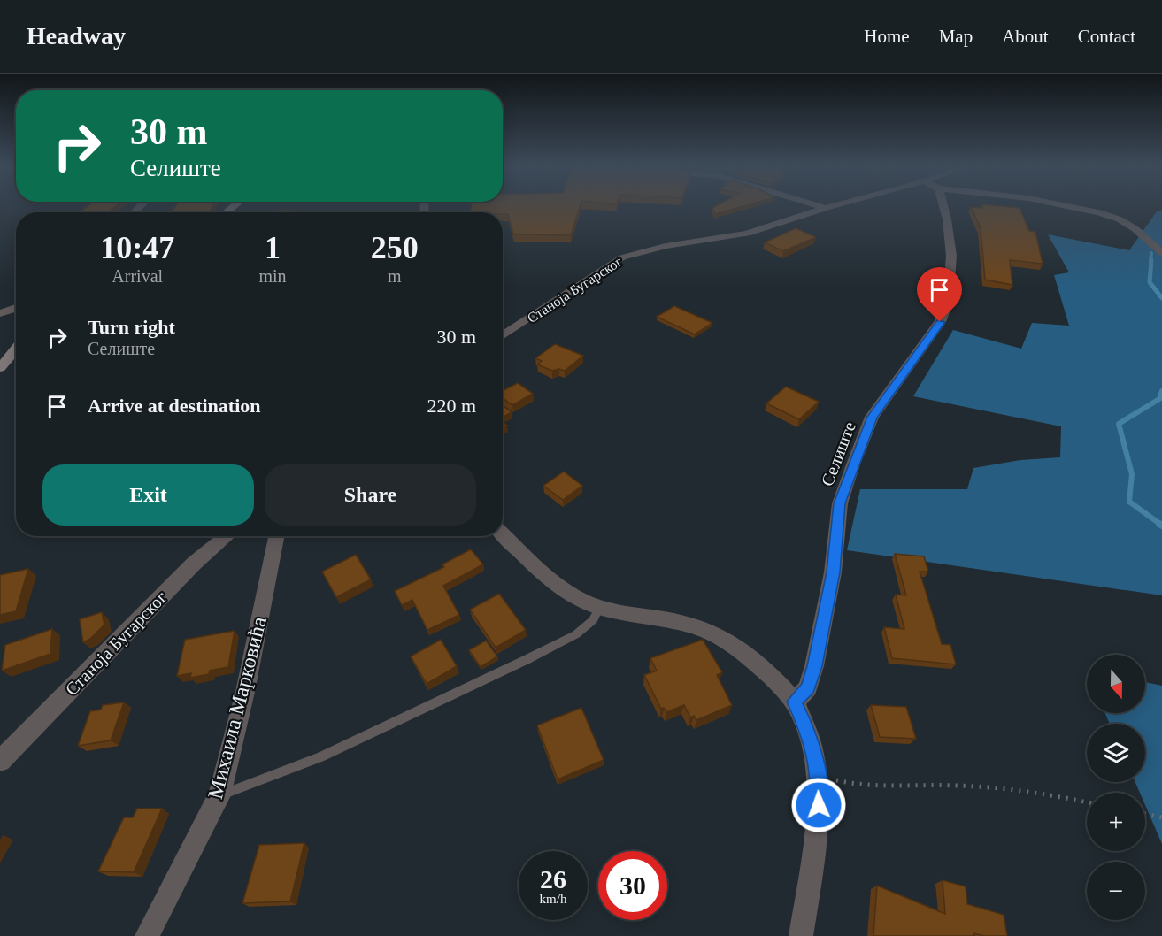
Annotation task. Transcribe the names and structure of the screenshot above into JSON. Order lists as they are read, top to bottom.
{
  "streets": {
    "street": ["Станоја Бугарског", "Селиште", "Михаила Марковића"]
  },
  "north": "bottom",
  "page": {
    "header": "Headway",
    "nav": [
      "Home",
      "Map",
      "About",
      "Contact"
    ],
    "turn": ["30 m", "Селиште"],
    "eta": [
      "10:47",
      "Arrival",
      "1",
      "min",
      "250",
      "m"
    ],
    "list": [
      {
        "name": "Turn right",
        "note": "Селиште",
        "value": "30 m"
      },
      {
        "name": "Arrive at destination",
        "value": "220 m"
      }
    ],
    "buttons": ["Exit", "Share"],
    "map_buttons": ["+", "−"],
    "speed": "26 km/h",
    "limit": "30"
  }
}
